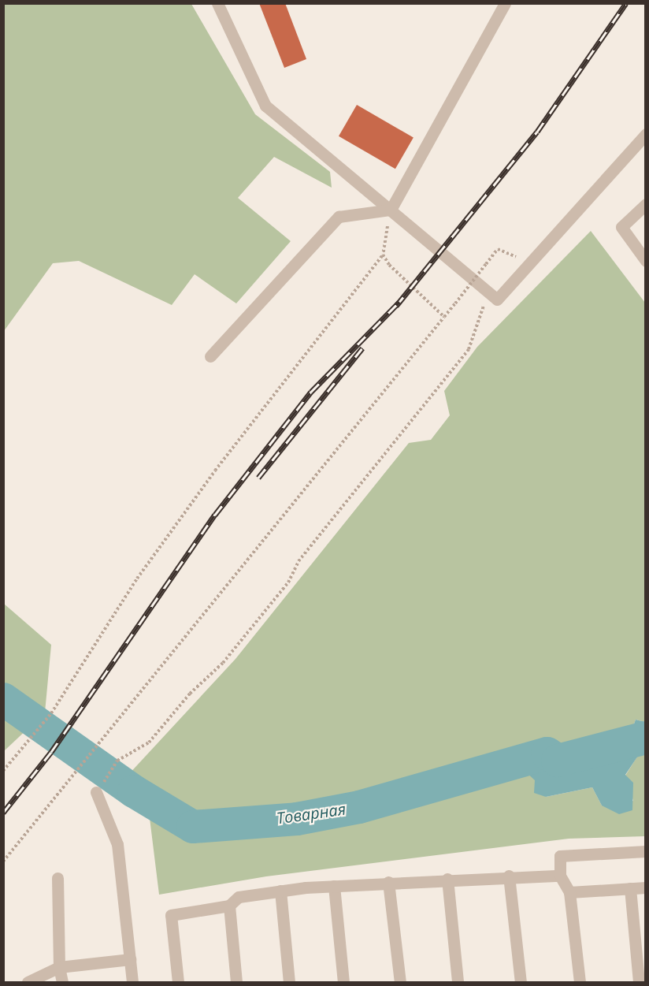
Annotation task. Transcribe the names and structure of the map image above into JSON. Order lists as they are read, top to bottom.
{
  "water": ["Товарная"]
}
